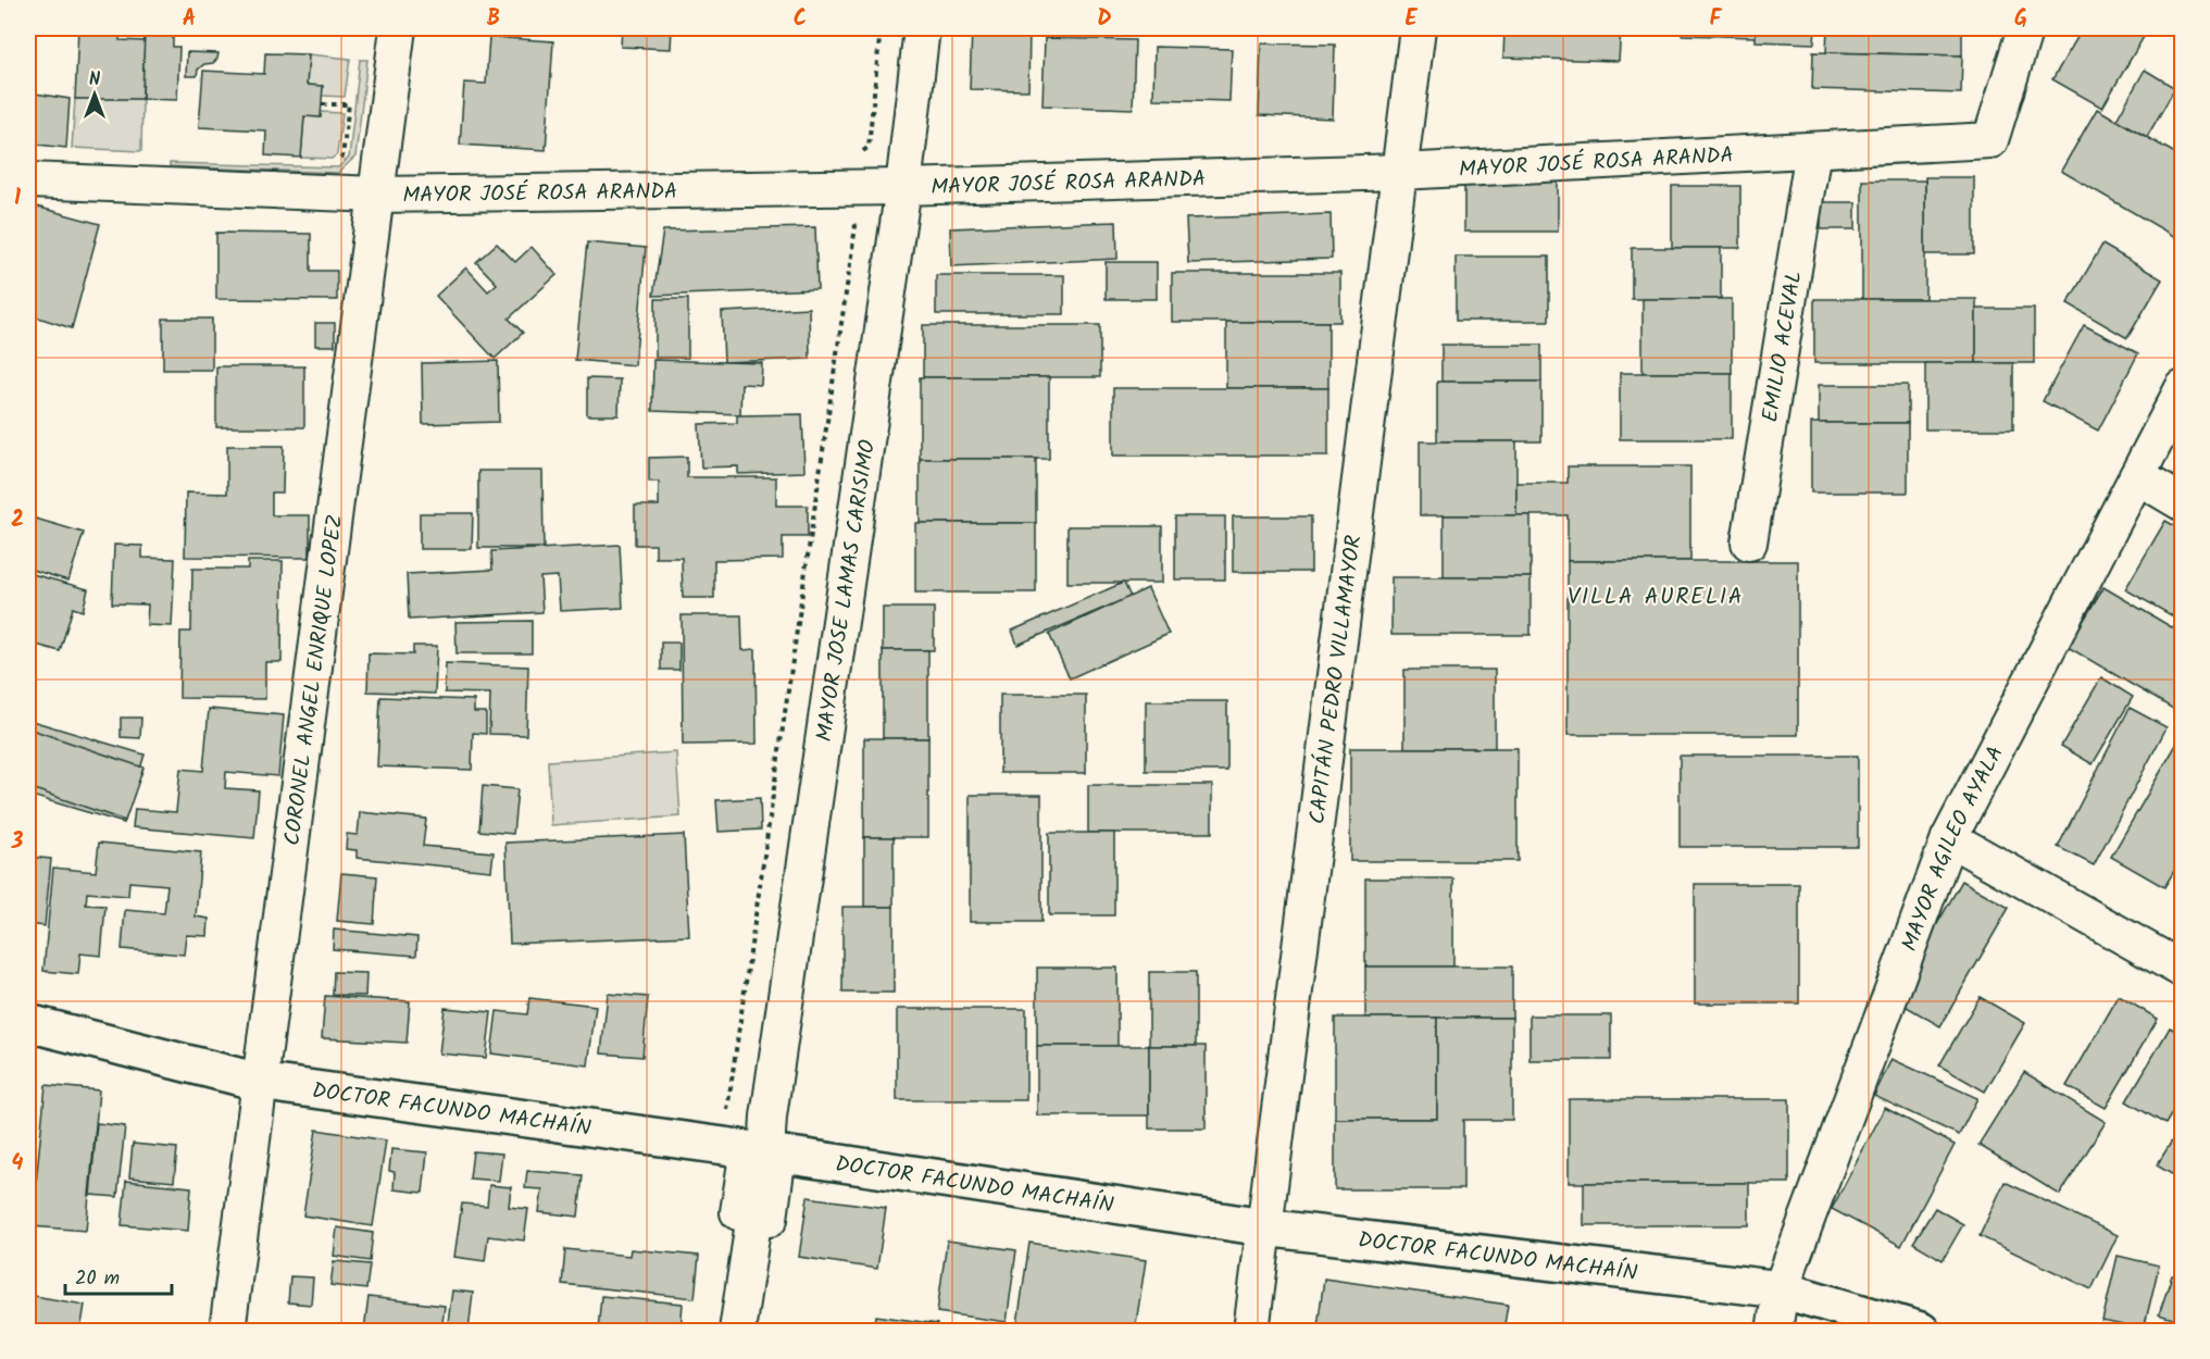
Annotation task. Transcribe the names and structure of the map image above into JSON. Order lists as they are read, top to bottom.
{
  "streets": {
    "main road": ["DOCTOR FACUNDO MACHAÍN"],
    "street": [
      "MAYOR JOSÉ ROSA ARANDA",
      "EMILIO ACEVAL",
      "MAYOR JOSE LAMAS CARISIMO",
      "CORONEL ANGEL ENRIQUE LOPEZ",
      "CAPITÁN PEDRO VILLAMAYOR",
      "MAYOR AGILEO AYALA"
    ]
  },
  "crossings": [
    ["MAYOR JOSÉ ROSA ARANDA", "EMILIO ACEVAL"],
    ["MAYOR JOSÉ ROSA ARANDA", "MAYOR JOSE LAMAS CARISIMO"],
    ["MAYOR JOSÉ ROSA ARANDA", "CORONEL ANGEL ENRIQUE LOPEZ"],
    ["MAYOR JOSÉ ROSA ARANDA", "CAPITÁN PEDRO VILLAMAYOR"],
    ["MAYOR JOSE LAMAS CARISIMO", "DOCTOR FACUNDO MACHAÍN"],
    ["CORONEL ANGEL ENRIQUE LOPEZ", "DOCTOR FACUNDO MACHAÍN"],
    ["CAPITÁN PEDRO VILLAMAYOR", "DOCTOR FACUNDO MACHAÍN"],
    ["MAYOR AGILEO AYALA", "DOCTOR FACUNDO MACHAÍN"]
  ],
  "districts": ["VILLA AURELIA"],
  "scale_bar": "20 m",
  "north": "top",
  "grid": {
    "columns": [
      "A",
      "B",
      "C",
      "D",
      "E",
      "F",
      "G"
    ],
    "rows": [
      "1",
      "2",
      "3",
      "4"
    ]
  }
}
